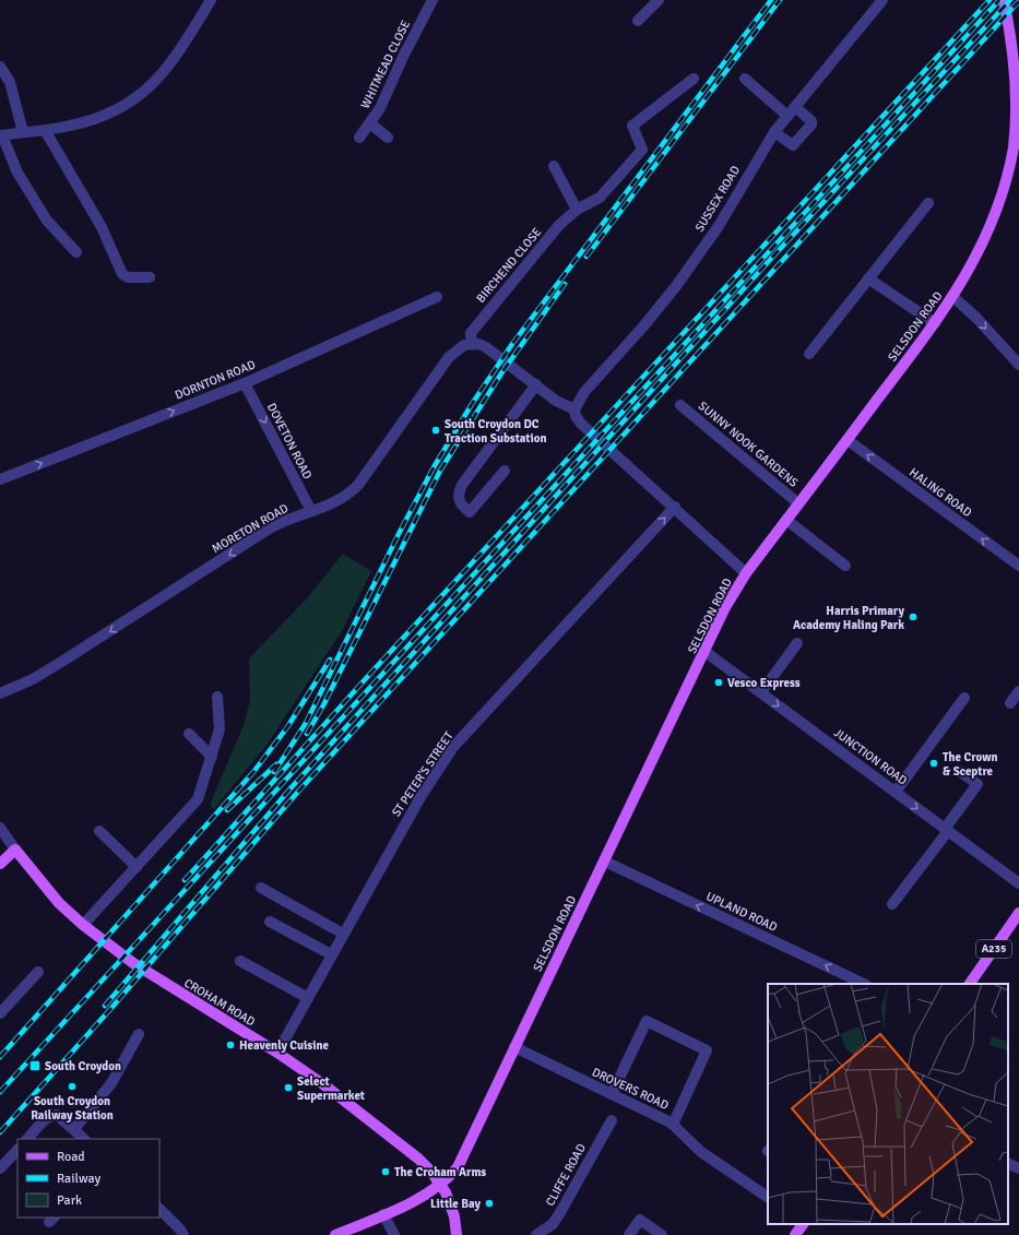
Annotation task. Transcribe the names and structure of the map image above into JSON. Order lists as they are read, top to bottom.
{
  "streets": {
    "main road": ["SELSDON ROAD", "A235", "CROHAM ROAD"],
    "street": [
      "WHITMEAD CLOSE",
      "SUSSEX ROAD",
      "BIRCHEND CLOSE",
      "DORNTON ROAD",
      "DOVETON ROAD",
      "SUNNY NOOK GARDENS",
      "HALING ROAD",
      "MORETON ROAD",
      "JUNCTION ROAD",
      "ST PETER'S STREET",
      "UPLAND ROAD",
      "DROVERS ROAD",
      "CLIFFE ROAD"
    ]
  },
  "crossings": [
    ["BIRCHEND CLOSE", "MORETON ROAD"],
    ["SELSDON ROAD", "SUNNY NOOK GARDENS"],
    ["SELSDON ROAD", "HALING ROAD"],
    ["SELSDON ROAD", "JUNCTION ROAD"],
    ["SELSDON ROAD", "UPLAND ROAD"],
    ["SELSDON ROAD", "CROHAM ROAD"],
    ["SELSDON ROAD", "DROVERS ROAD"],
    ["DORNTON ROAD", "DOVETON ROAD"],
    ["DOVETON ROAD", "MORETON ROAD"],
    ["ST PETER'S STREET", "CROHAM ROAD"]
  ],
  "one_way": [
    "DORNTON ROAD",
    "DOVETON ROAD",
    "HALING ROAD",
    "MORETON ROAD",
    "JUNCTION ROAD",
    "ST PETER'S STREET",
    "UPLAND ROAD"
  ],
  "places": {
    "other": [
      "South Croydon DC Traction Substation",
      "Harris Primary Academy Haling Park",
      "Vesco Express",
      "The Crown & Sceptre",
      "Heavenly Cuisine",
      "South Croydon Railway Station",
      "Select Supermarket",
      "The Croham Arms",
      "Little Bay"
    ],
    "transit": ["South Croydon"]
  },
  "legend": ["Road", "Railway", "Park"]
}
